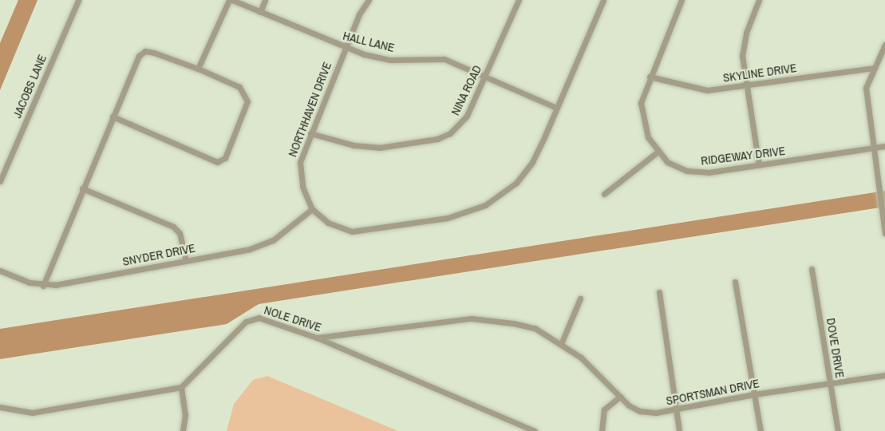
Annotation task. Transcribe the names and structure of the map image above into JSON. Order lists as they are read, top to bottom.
{
  "streets": {
    "street": [
      "HALL LANE",
      "SKYLINE DRIVE",
      "JACOBS LANE",
      "NINA ROAD",
      "NORTHHAVEN DRIVE",
      "RIDGEWAY DRIVE",
      "SNYDER DRIVE",
      "NOLE DRIVE",
      "DOVE DRIVE",
      "SPORTSMAN DRIVE"
    ]
  },
  "crossings": [
    ["HALL LANE", "NINA ROAD"],
    ["HALL LANE", "NORTHHAVEN DRIVE"],
    ["SKYLINE DRIVE", "RIDGEWAY DRIVE"],
    ["NINA ROAD", "NORTHHAVEN DRIVE"],
    ["NORTHHAVEN DRIVE", "SNYDER DRIVE"],
    ["NOLE DRIVE", "SPORTSMAN DRIVE"],
    ["DOVE DRIVE", "SPORTSMAN DRIVE"]
  ]
}
